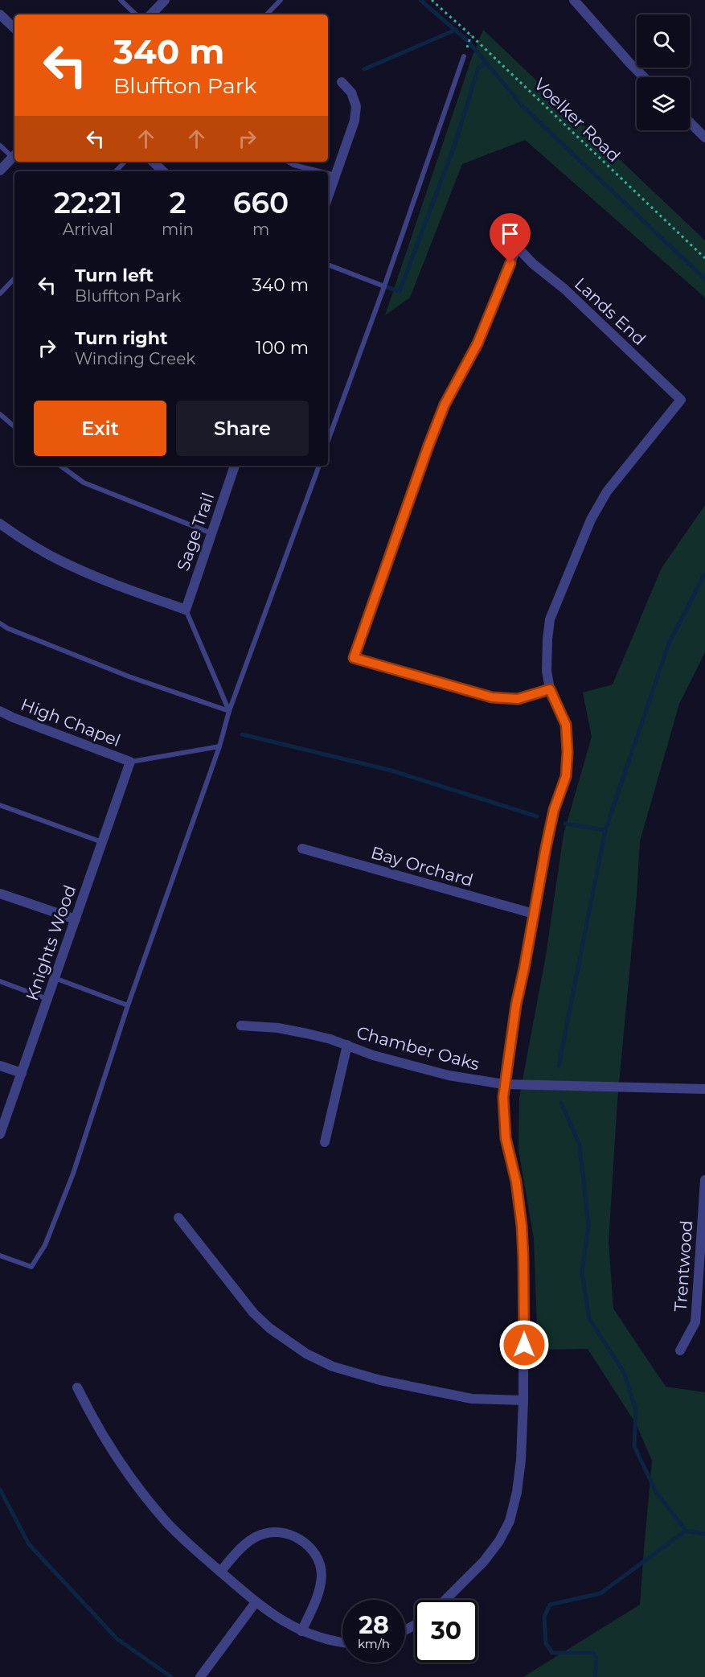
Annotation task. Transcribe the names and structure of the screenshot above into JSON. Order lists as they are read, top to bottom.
{
  "streets": {
    "street": [
      "Lands End",
      "Sage Trail",
      "High Chapel",
      "Bay Orchard",
      "Knights Wood",
      "Chamber Oaks",
      "Trentwood"
    ],
    "path": ["Voelker Road"]
  },
  "crossings": [
    ["High Chapel", "Knights Wood"]
  ],
  "page": {
    "turn": ["340 m", "Bluffton Park"],
    "eta": [
      "22:21",
      "Arrival",
      "2",
      "min",
      "660",
      "m"
    ],
    "list": [
      {
        "name": "Turn left",
        "note": "Bluffton Park",
        "value": "340 m"
      },
      {
        "name": "Turn right",
        "note": "Winding Creek",
        "value": "100 m"
      }
    ],
    "buttons": ["Exit", "Share"],
    "speed": "28 km/h",
    "limit": "30"
  }
}
